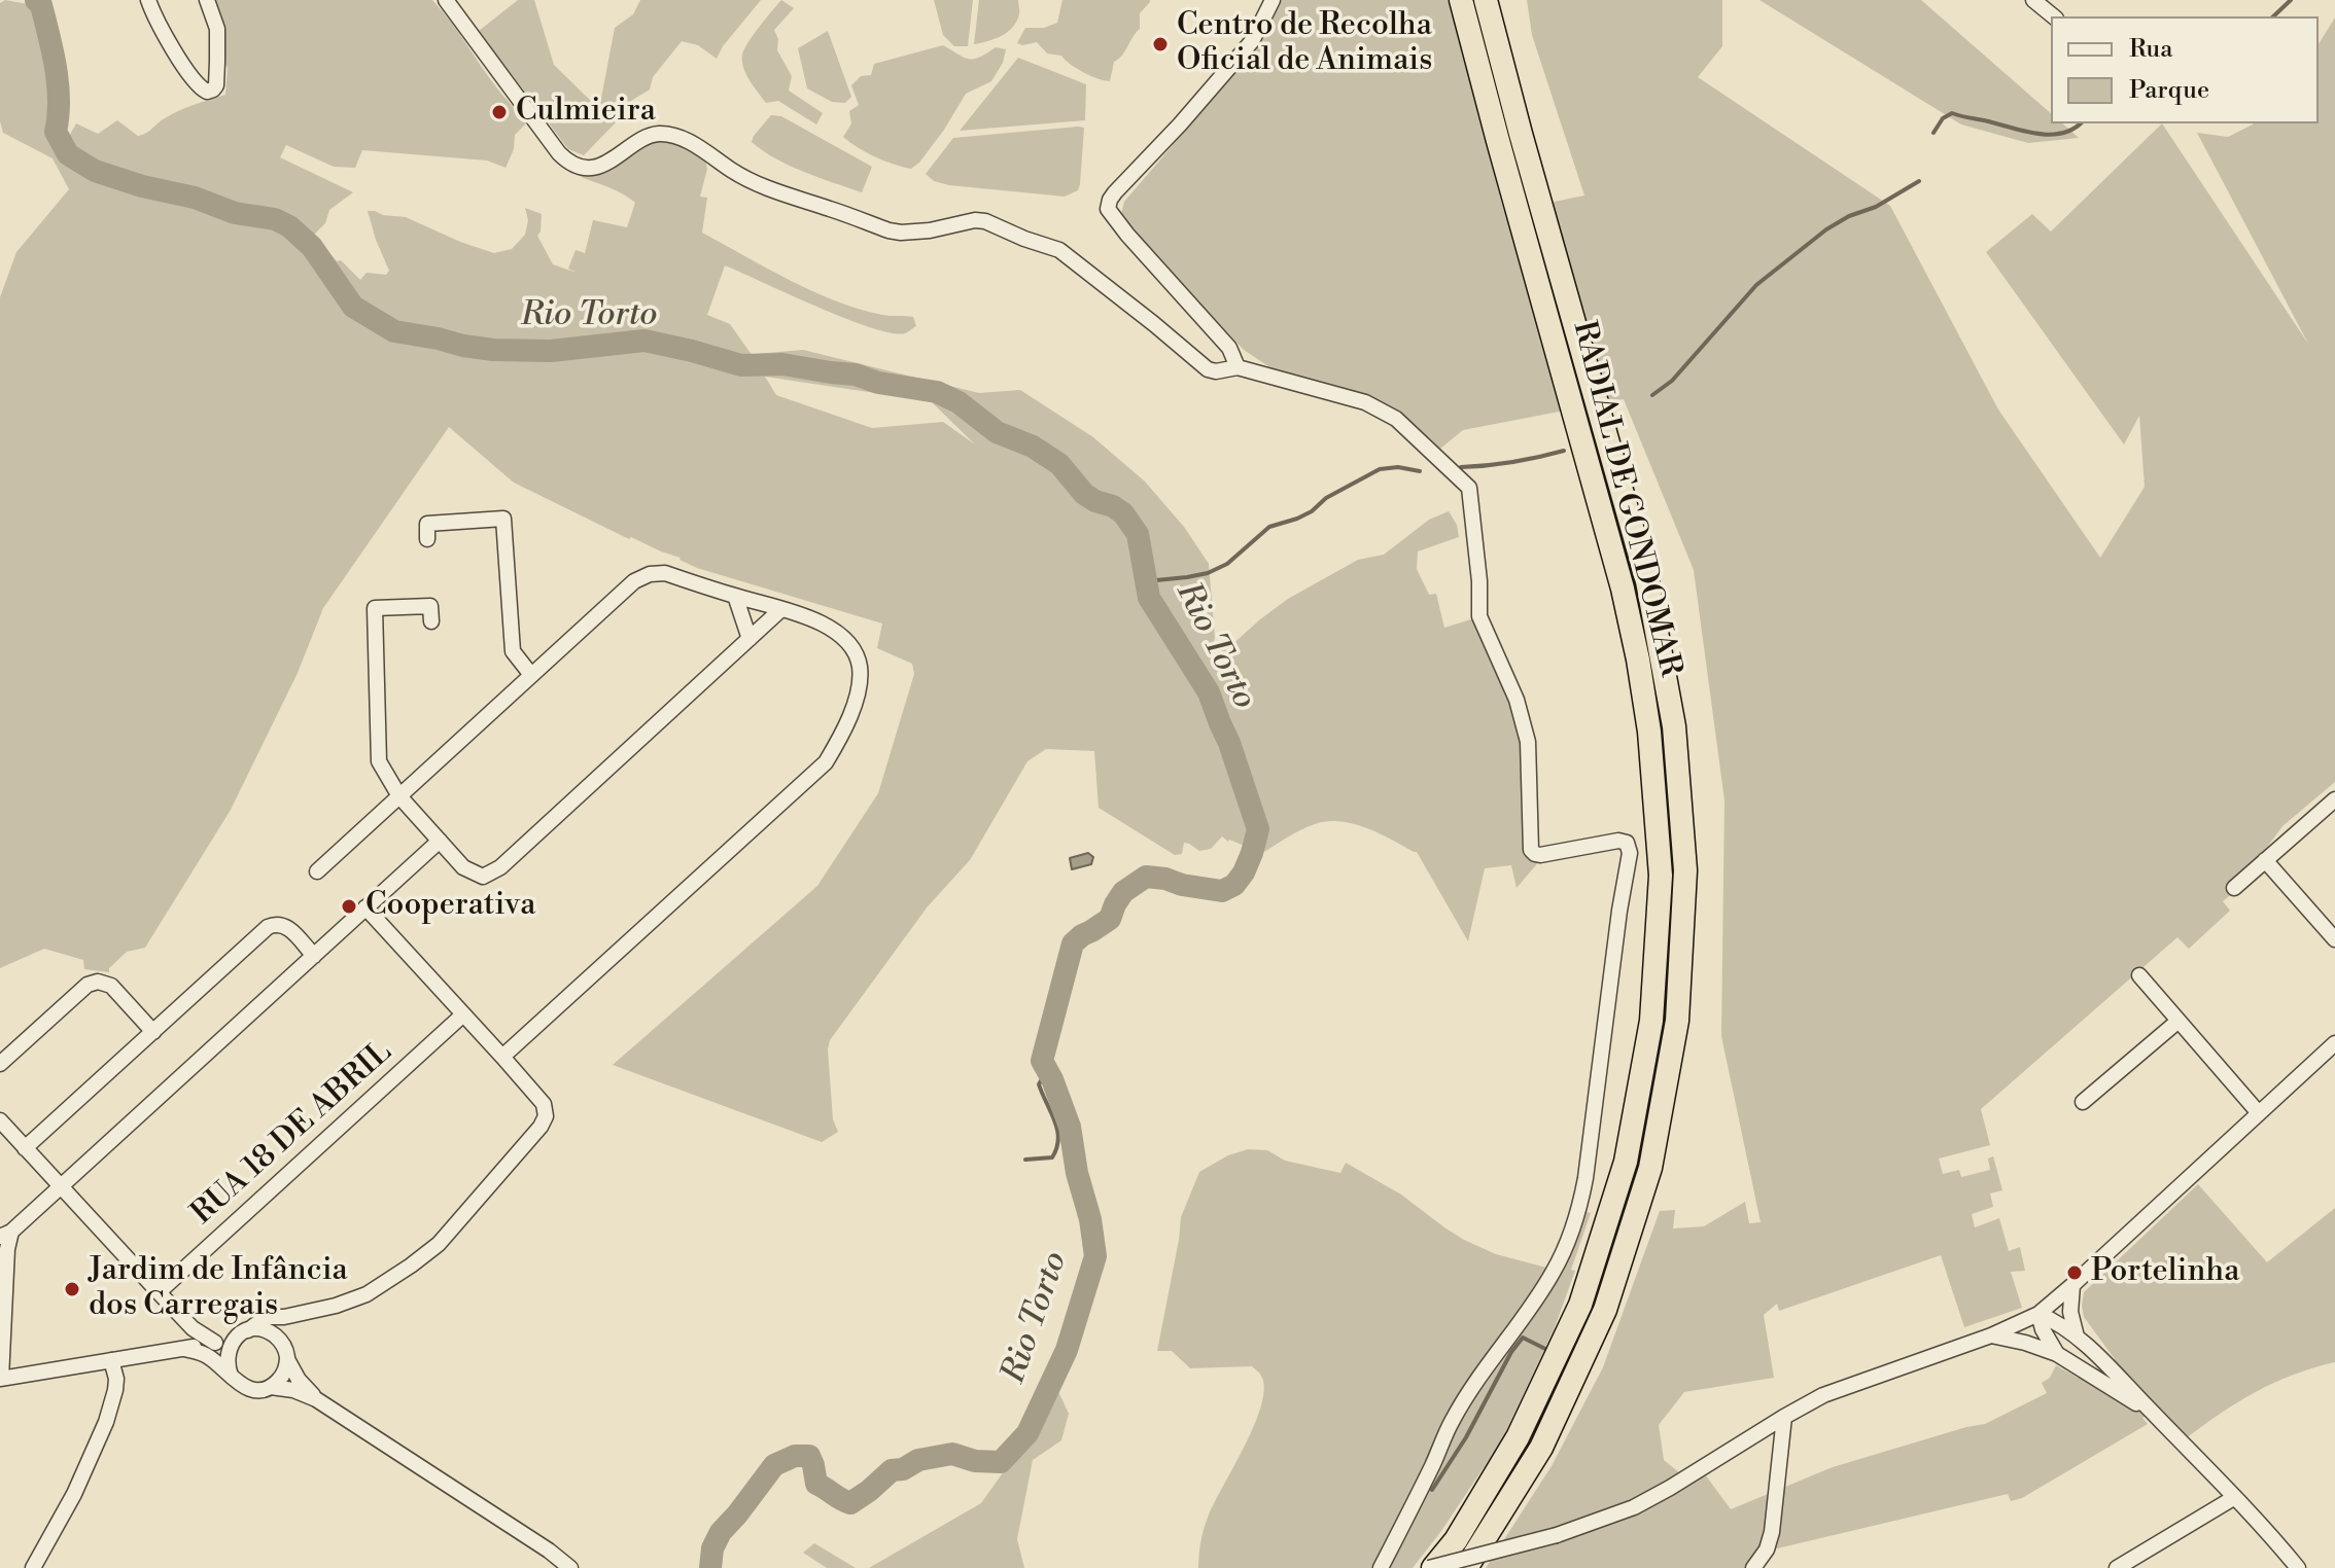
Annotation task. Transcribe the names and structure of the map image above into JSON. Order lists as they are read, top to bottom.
{
  "streets": {
    "highway": ["RADIAL DE GONDOMAR"],
    "street": ["RUA 18 DE ABRIL"]
  },
  "water": ["Rio Torto"],
  "places": [
    "Centro de Recolha Oficial de Animais",
    "Culmieira",
    "Cooperativa",
    "Portelinha",
    "Jardim de Infância dos Carregais"
  ],
  "legend": ["Rua", "Parque"]
}
